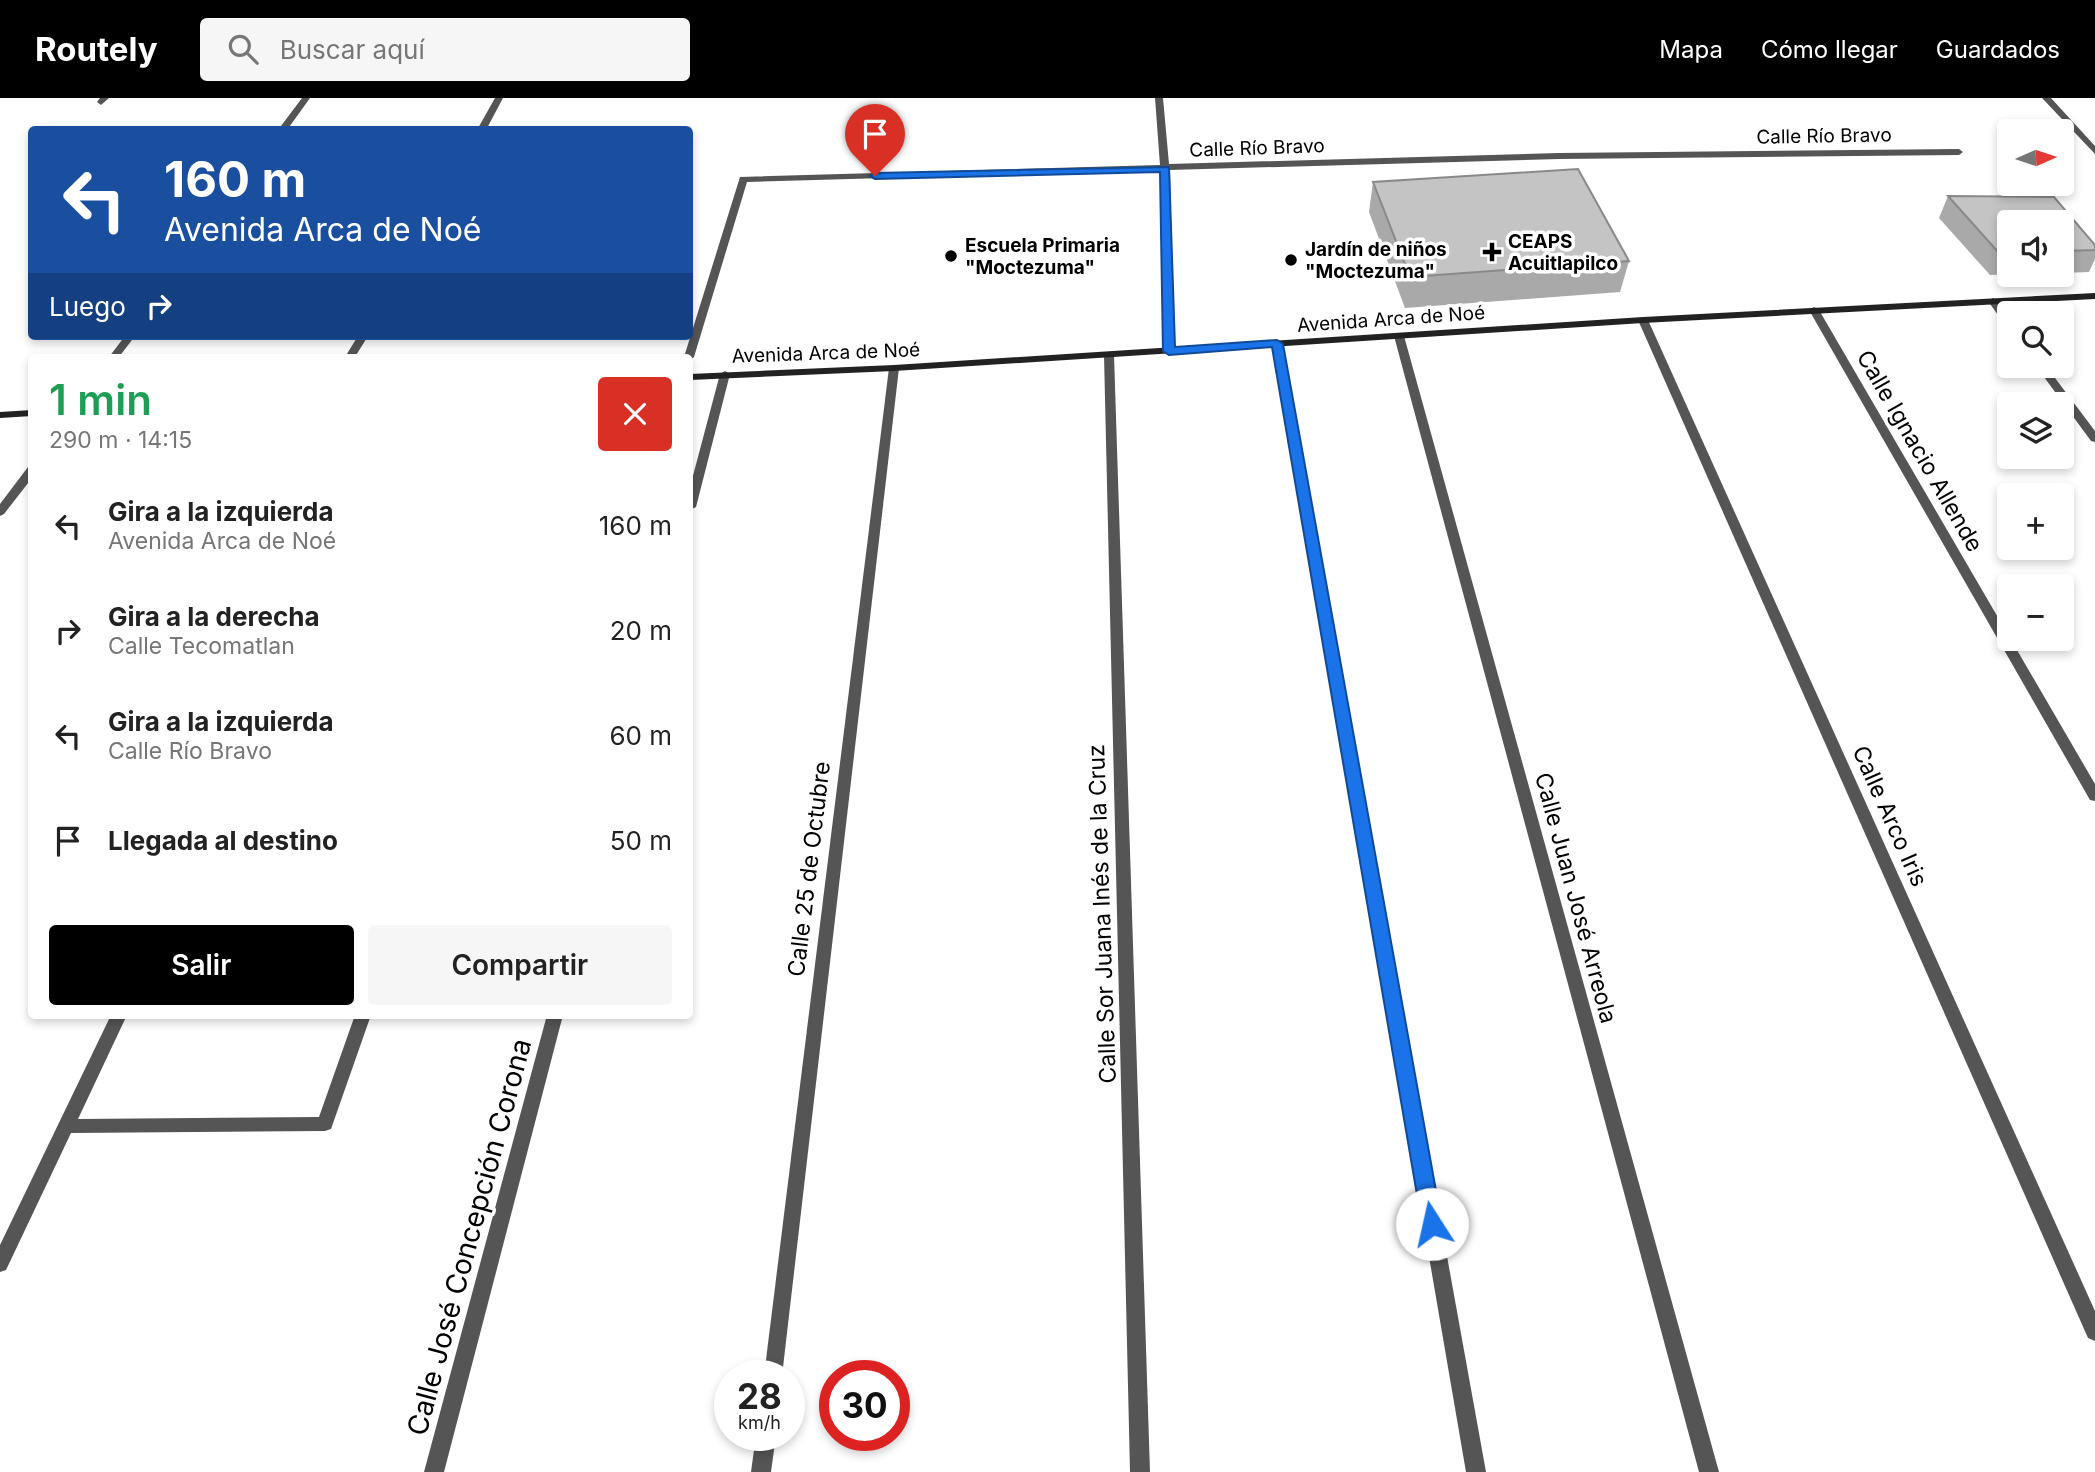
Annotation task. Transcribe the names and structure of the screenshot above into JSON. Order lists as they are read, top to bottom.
{
  "streets": {
    "main road": ["Avenida Arca de Noé"],
    "street": [
      "Calle Río Bravo",
      "Calle Ignacio Allende",
      "Calle Arco Iris",
      "Calle 25 de Octubre",
      "Calle Juan José Arreola",
      "Calle Sor Juana Inés de la Cruz",
      "Calle José Concepción Corona"
    ]
  },
  "crossings": [
    ["Avenida Arca de Noé", "Calle Ignacio Allende"],
    ["Avenida Arca de Noé", "Calle Arco Iris"],
    ["Avenida Arca de Noé", "Calle 25 de Octubre"],
    ["Avenida Arca de Noé", "Calle Juan José Arreola"],
    ["Avenida Arca de Noé", "Calle Sor Juana Inés de la Cruz"]
  ],
  "places": {
    "health": ["CEAPS Acuitlapilco"],
    "other": ["Escuela Primaria \"Moctezuma\"", "Jardín de niños \"Moctezuma\""]
  },
  "north": "right",
  "page": {
    "header": "Routely",
    "search": "Buscar aquí",
    "nav": ["Mapa", "Cómo llegar", "Guardados"],
    "map_buttons": ["+", "−"],
    "turn": ["160 m", "Avenida Arca de Noé"],
    "then": "Luego",
    "heading": ["1 min", "290 m · 14:15"],
    "list": [
      {
        "name": "Gira a la izquierda",
        "note": "Avenida Arca de Noé",
        "value": "160 m"
      },
      {
        "name": "Gira a la derecha",
        "note": "Calle Tecomatlan",
        "value": "20 m"
      },
      {
        "name": "Gira a la izquierda",
        "note": "Calle Río Bravo",
        "value": "60 m"
      },
      {
        "name": "Llegada al destino",
        "value": "50 m"
      }
    ],
    "buttons": ["Salir", "Compartir"],
    "speed": "28 km/h",
    "limit": "30"
  }
}
